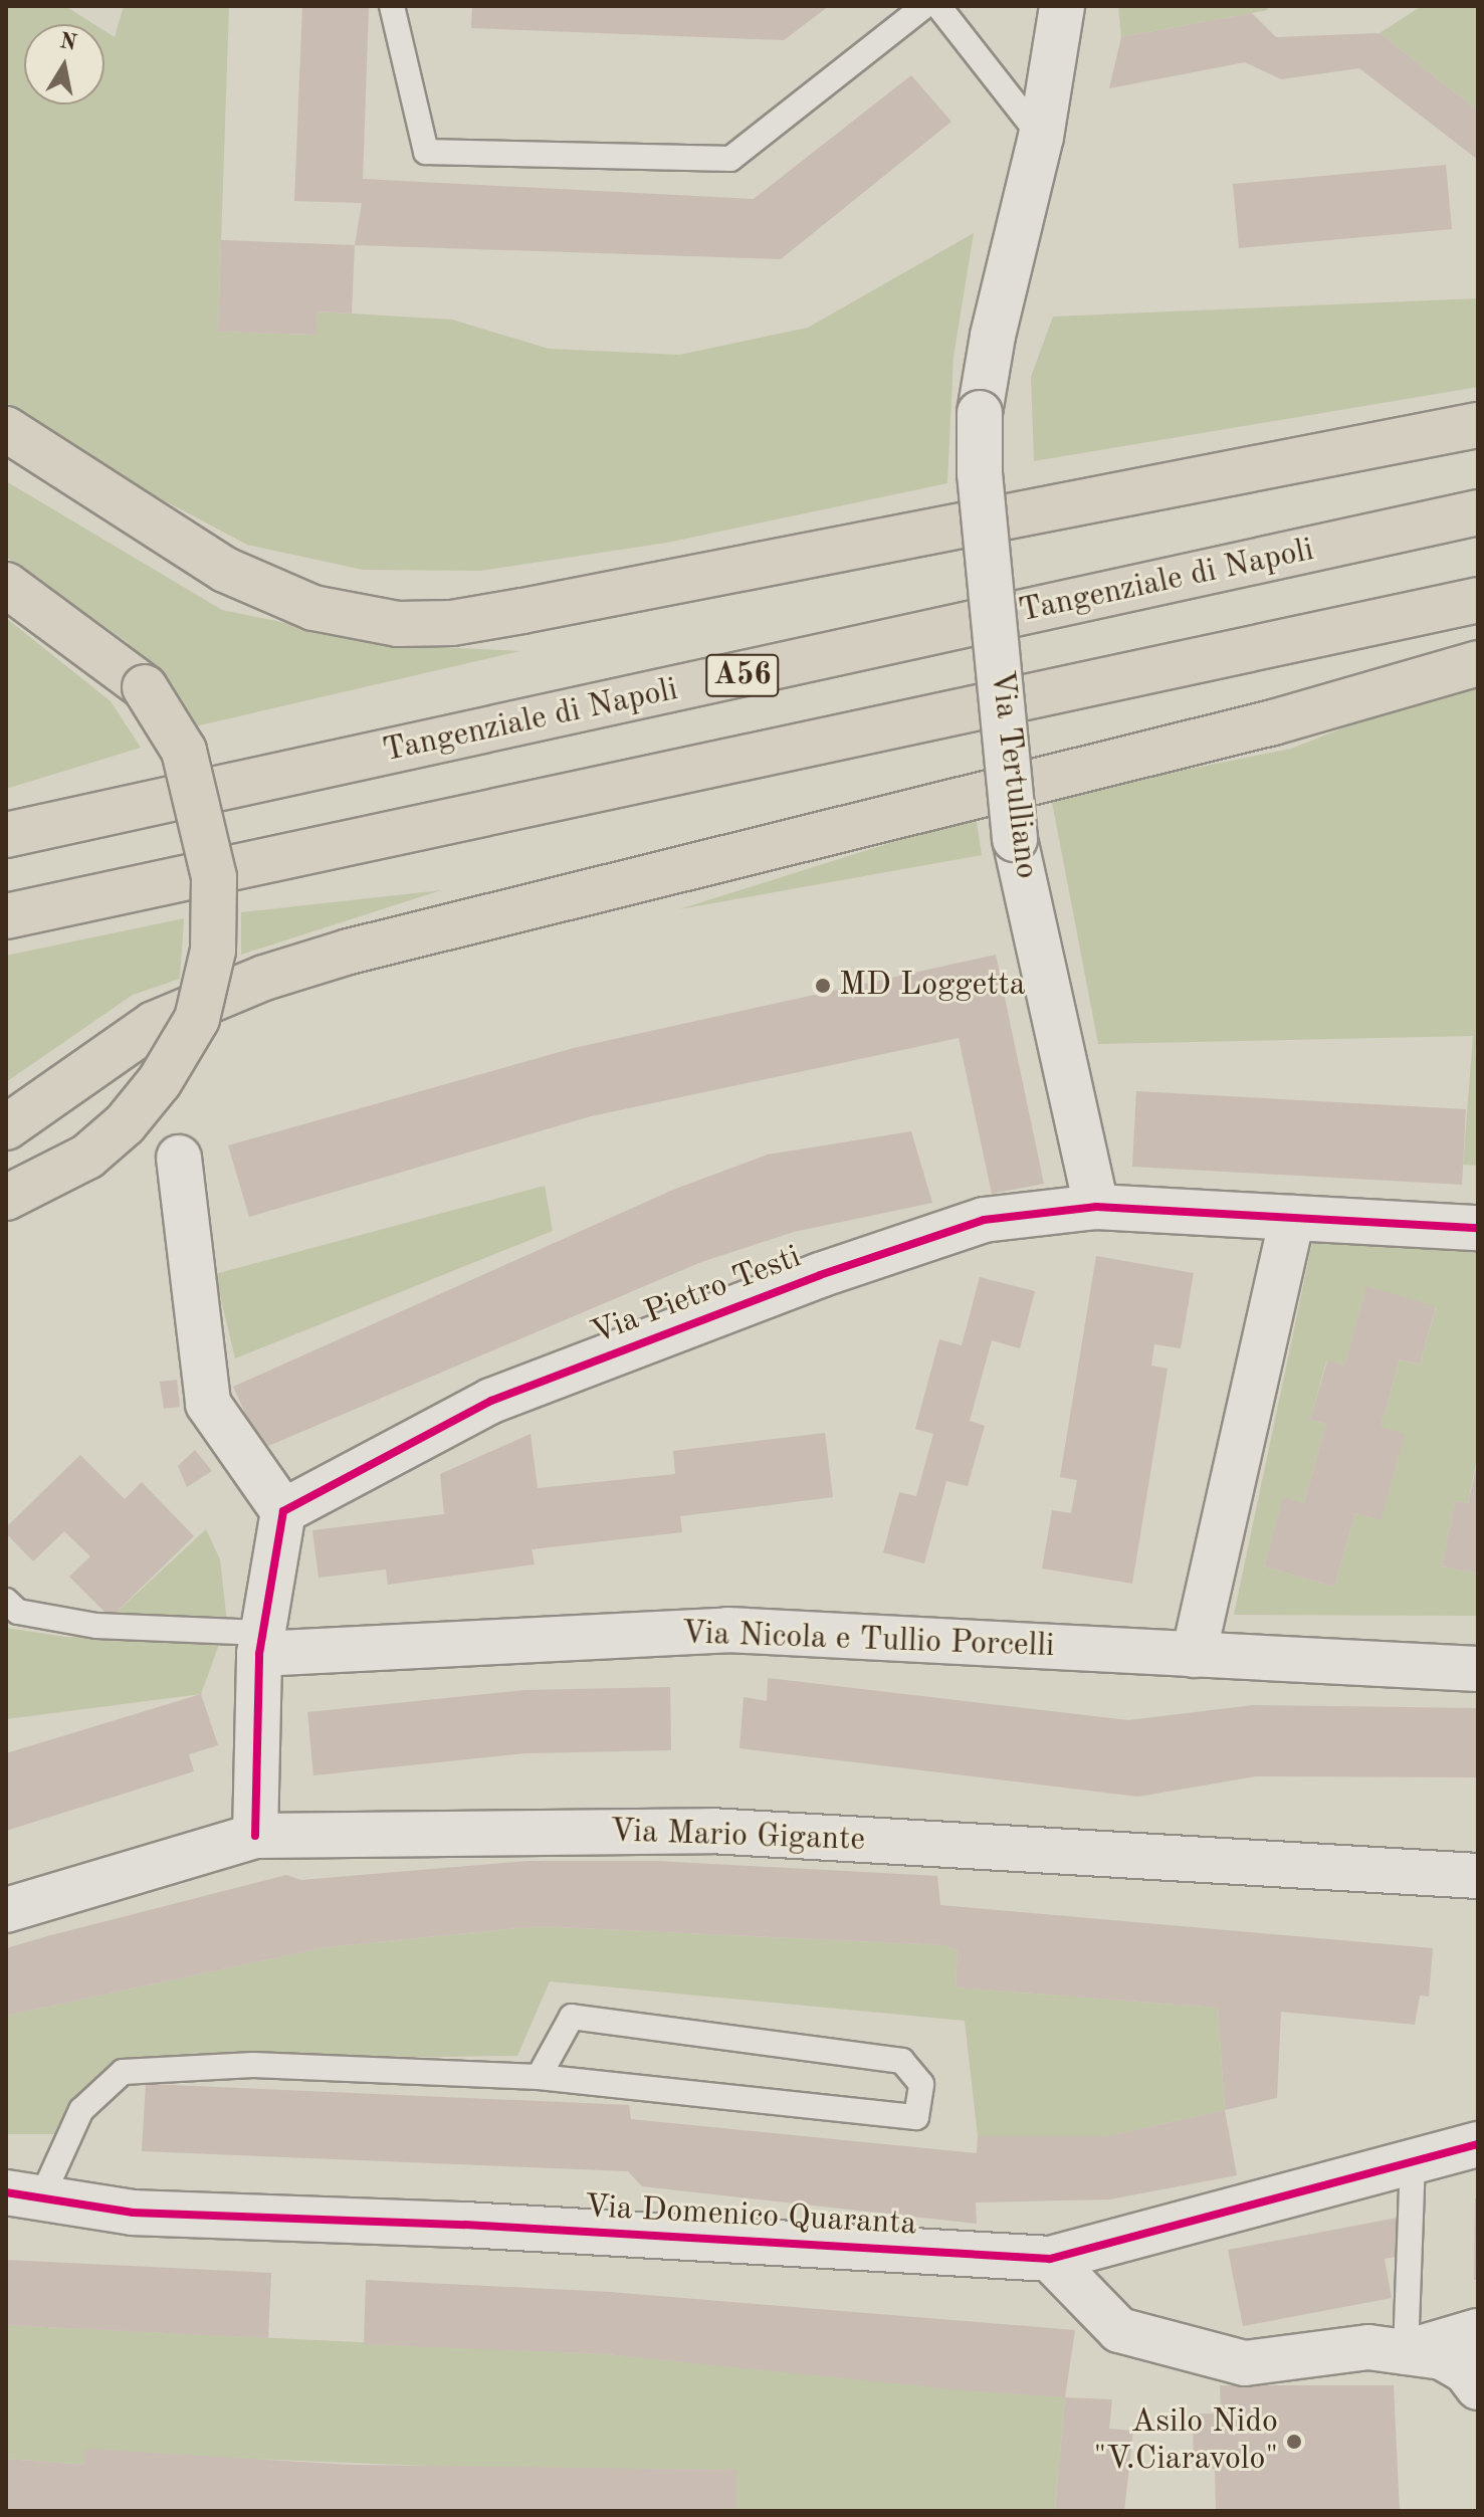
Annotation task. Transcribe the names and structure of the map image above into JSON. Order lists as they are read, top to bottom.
{
  "streets": {
    "highway": ["Tangenziale di Napoli", "A56"],
    "street": [
      "Via Tertulliano",
      "Via Pietro Testi",
      "Via Nicola e Tullio Porcelli",
      "Via Mario Gigante",
      "Via Domenico Quaranta"
    ]
  },
  "crossings": [
    ["Via Tertulliano", "Via Pietro Testi"]
  ],
  "places": ["MD Loggetta", "Asilo Nido \"V.Ciaravolo\""],
  "north": "top"
}
